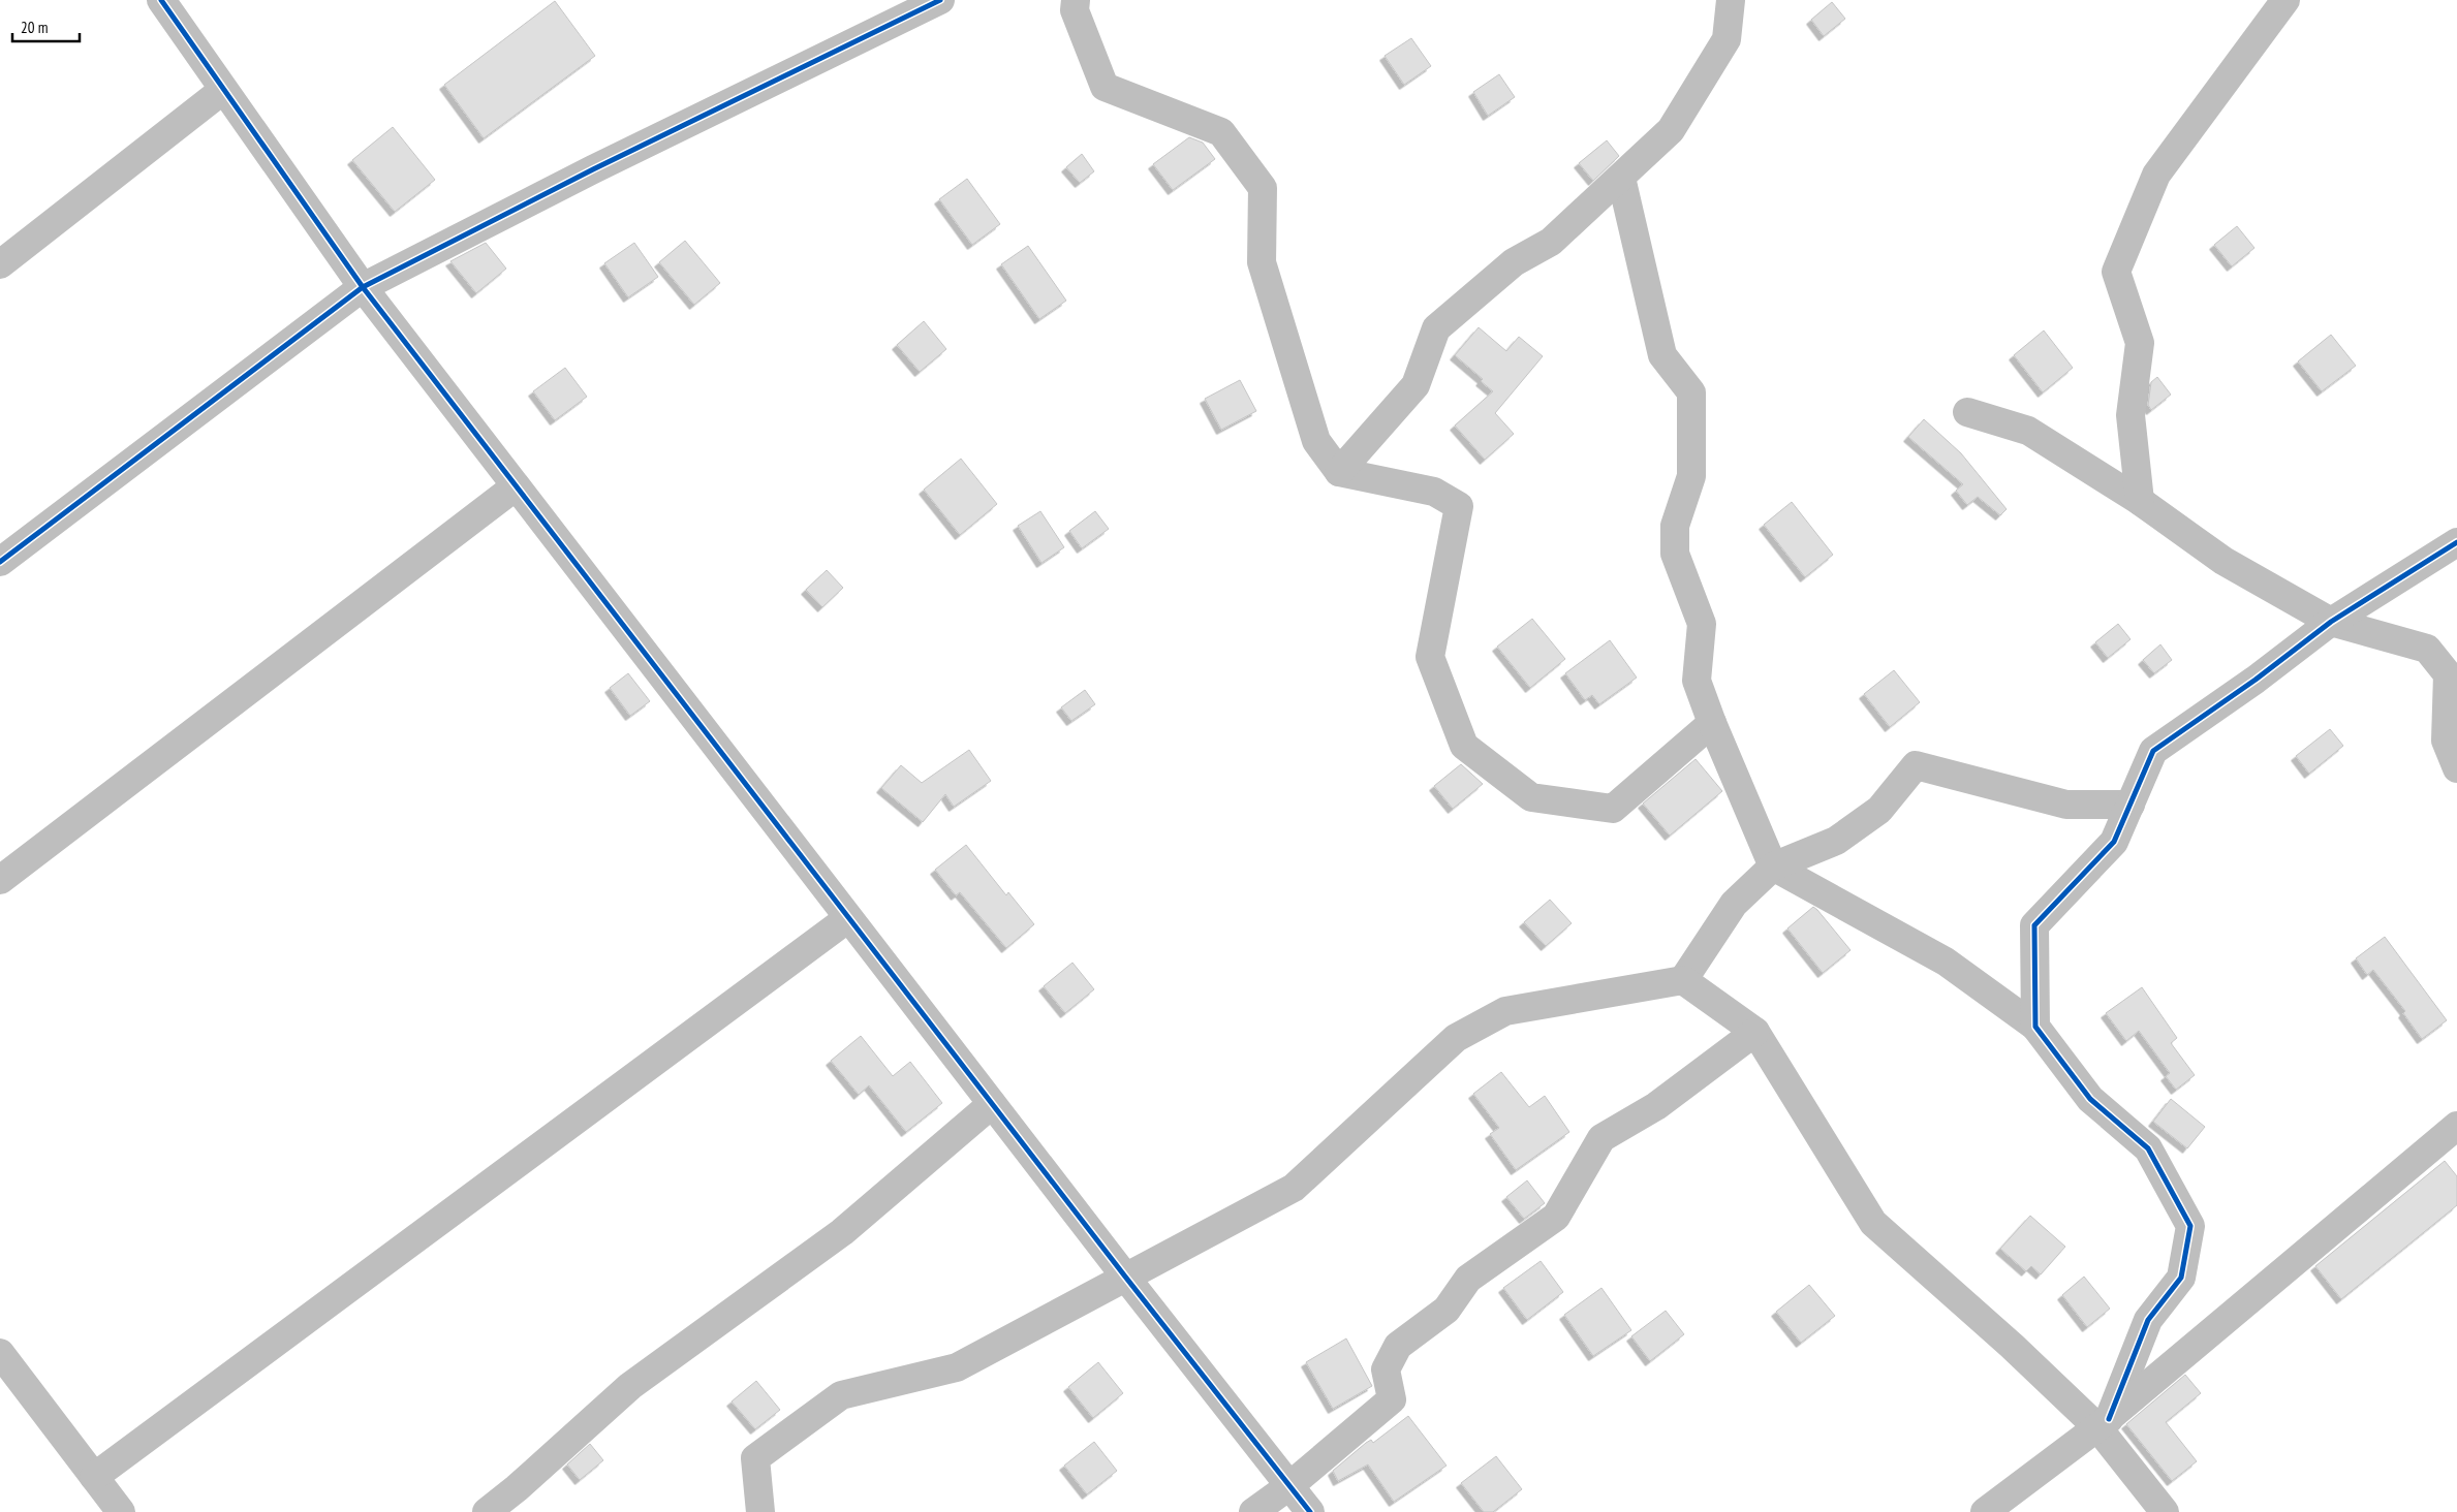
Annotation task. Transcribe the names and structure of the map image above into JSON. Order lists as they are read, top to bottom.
{
  "scale_bar": "20 m"
}
